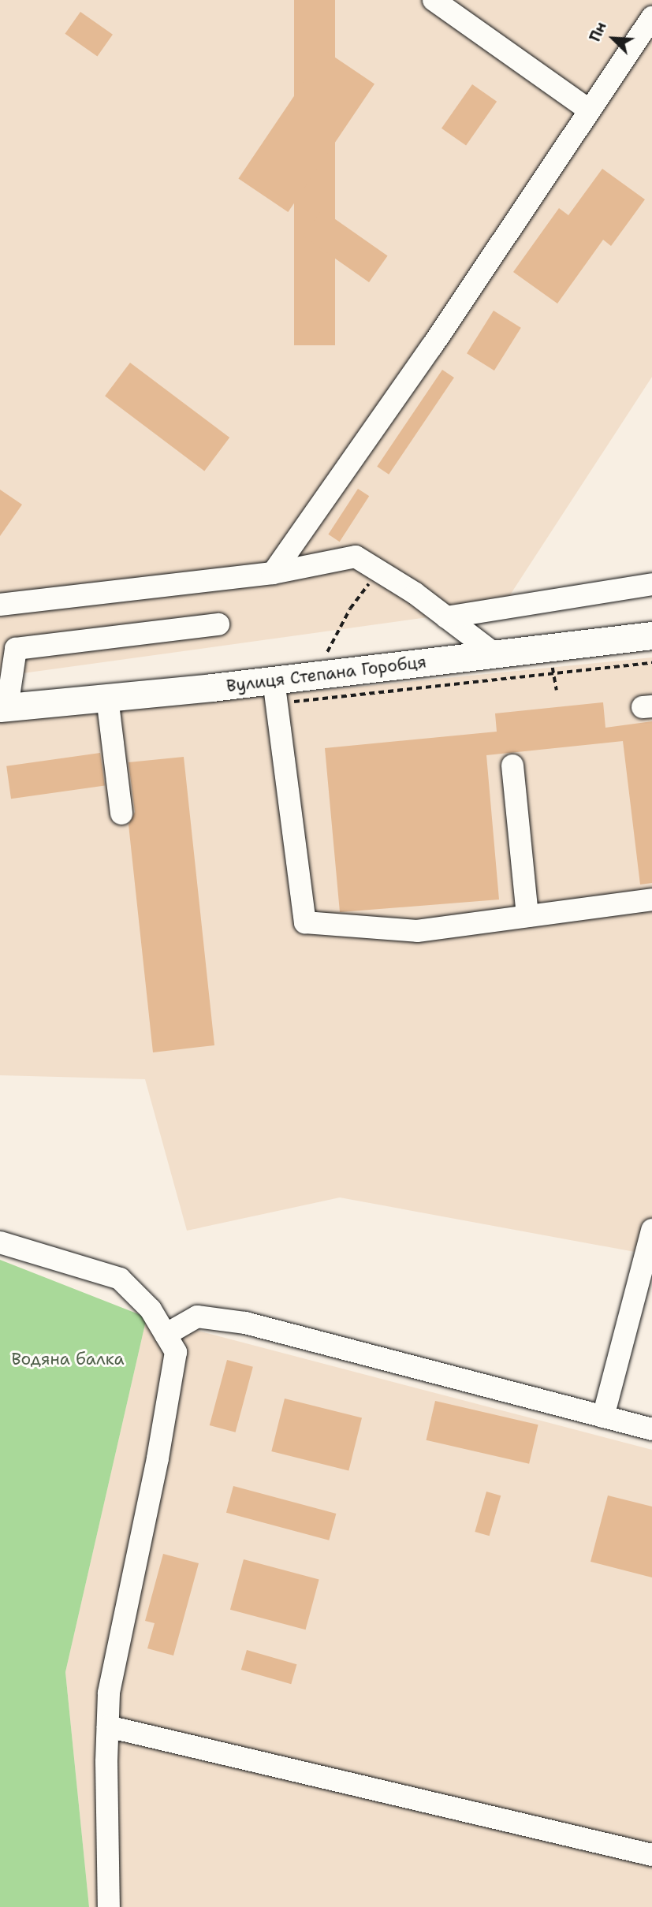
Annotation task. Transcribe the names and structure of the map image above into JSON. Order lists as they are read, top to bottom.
{
  "streets": {
    "main road": ["Вулиця Степана Горобця"]
  },
  "parks": ["Водяна балка"],
  "north": "top left"
}
